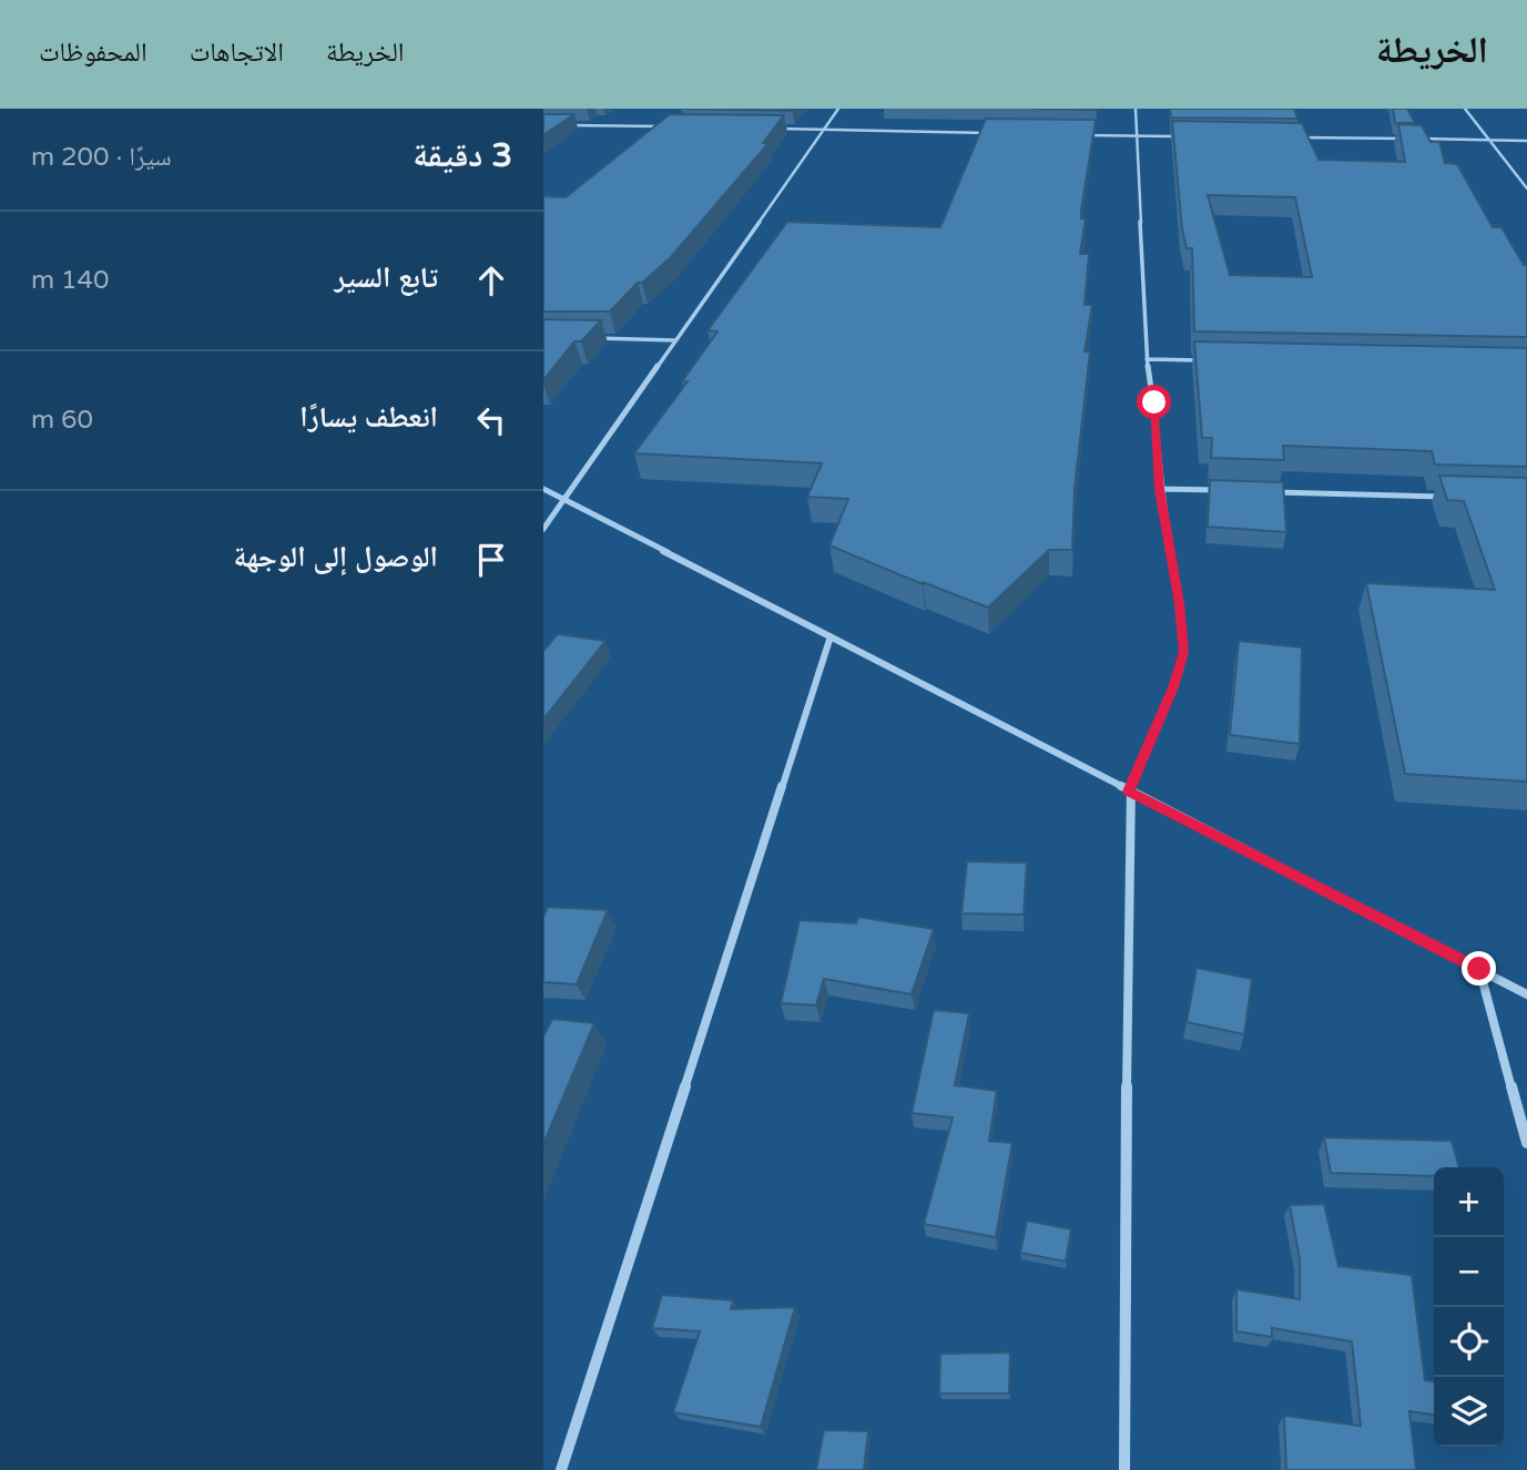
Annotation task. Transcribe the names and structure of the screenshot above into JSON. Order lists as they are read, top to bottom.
{
  "page": {
    "header": "الخريطة",
    "nav": ["الخريطة", "الاتجاهات", "المحفوظات"],
    "heading": ["3 دقيقة", "سيرًا · 200 m"],
    "list": [
      ["تابع السير", "140 m"],
      ["انعطف يسارًا", "60 m"],
      "الوصول إلى الوجهة"
    ],
    "map_buttons": ["+", "−"]
  }
}
